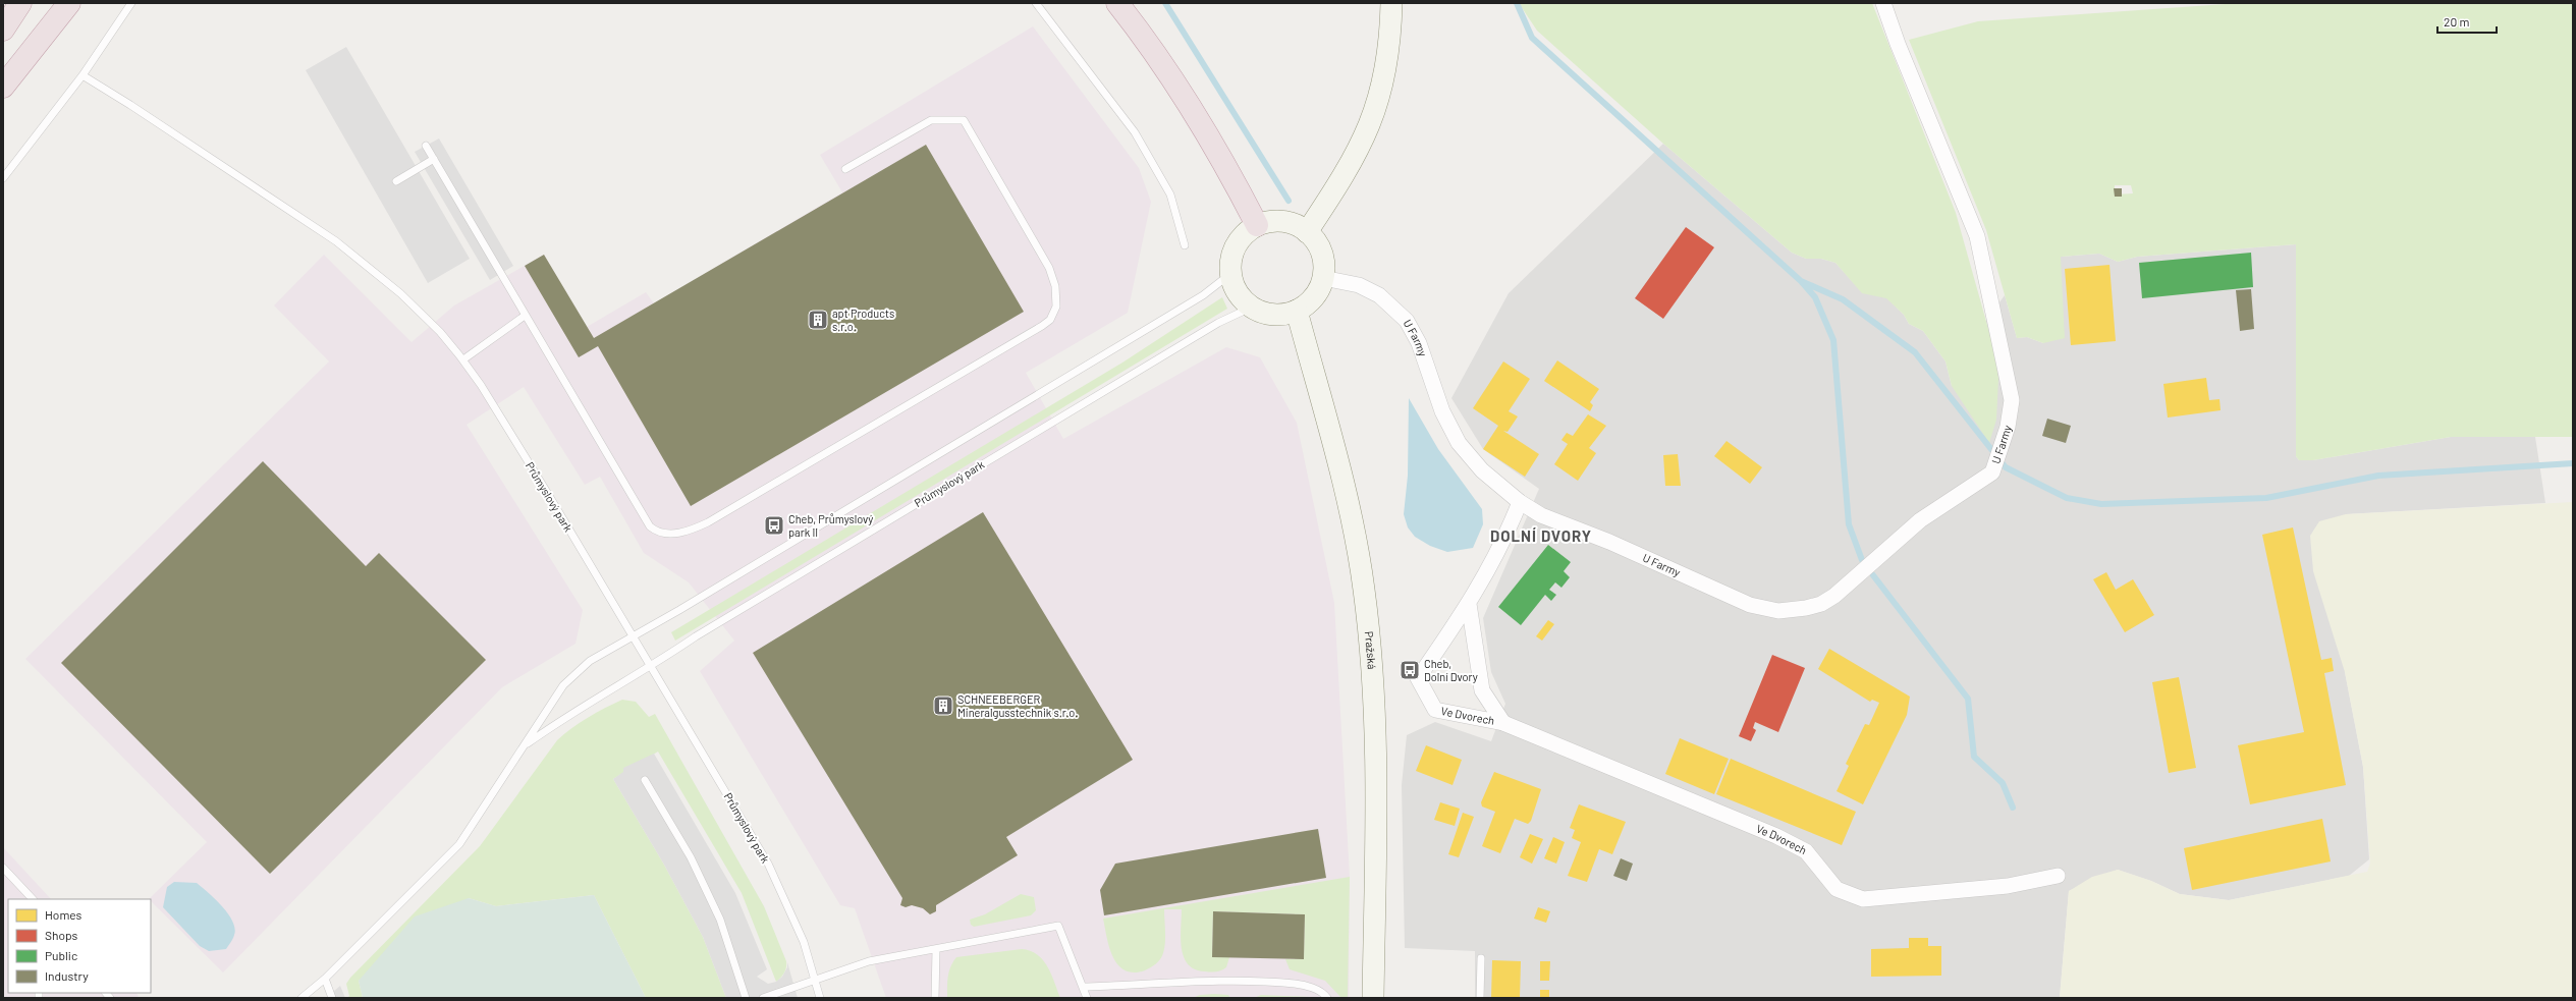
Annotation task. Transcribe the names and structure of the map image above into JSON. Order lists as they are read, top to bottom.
{
  "streets": {
    "main road": ["Pražská"],
    "street": ["U Farmy", "Ve Dvorech"],
    "lane": ["Průmyslový park"]
  },
  "crossings": [
    ["U Farmy", "Průmyslový park"],
    ["U Farmy", "Pražská"],
    ["U Farmy", "Ve Dvorech"],
    ["Průmyslový park", "Pražská"]
  ],
  "districts": ["DOLNÍ DVORY"],
  "places": {
    "building": ["apt Products s.r.o.", "SCHNEEBERGER Mineralgusstechnik s.r.o."],
    "bus stop": ["Cheb, Průmyslový park II", "Cheb, Dolní Dvory"]
  },
  "legend": [
    "Homes",
    "Shops",
    "Public",
    "Industry"
  ],
  "scale_bar": "20 m"
}
